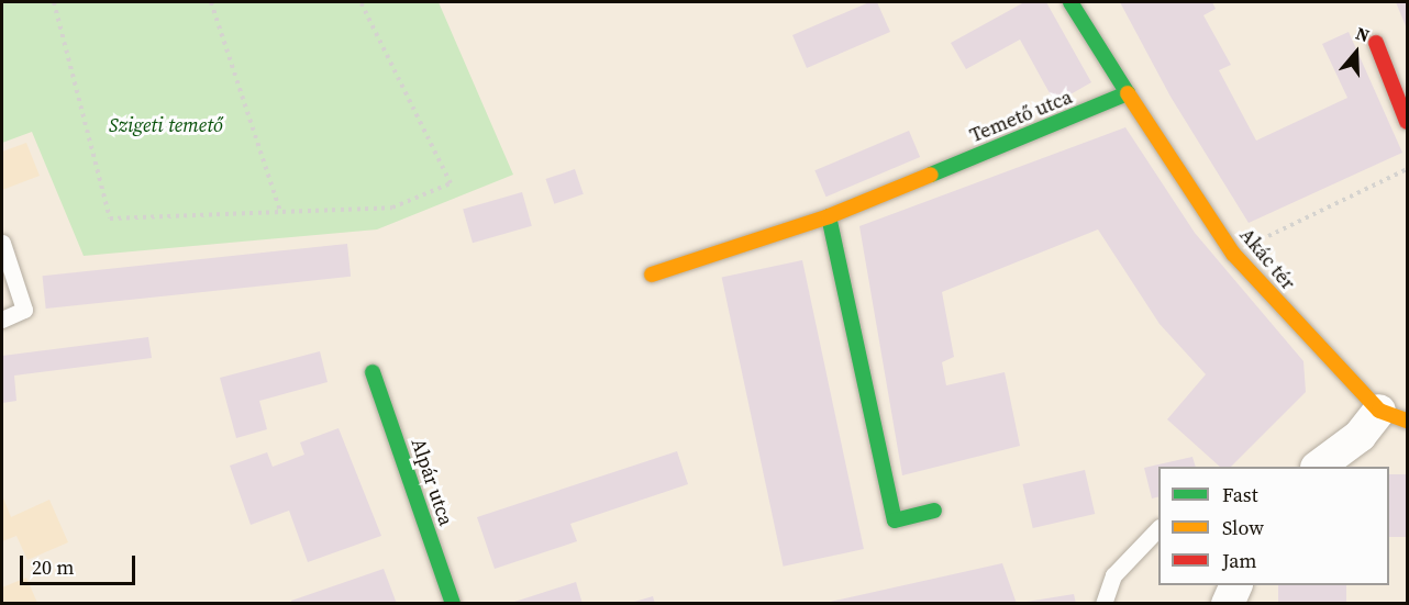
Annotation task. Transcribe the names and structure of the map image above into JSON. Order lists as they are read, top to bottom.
{
  "streets": {
    "street": ["Temető utca", "Akác tér", "Alpár utca"]
  },
  "crossings": [
    ["Temető utca", "Akác tér"]
  ],
  "parks": ["Szigeti temető"],
  "legend": ["Fast", "Slow", "Jam"],
  "scale_bar": "20 m",
  "north": "top"
}
